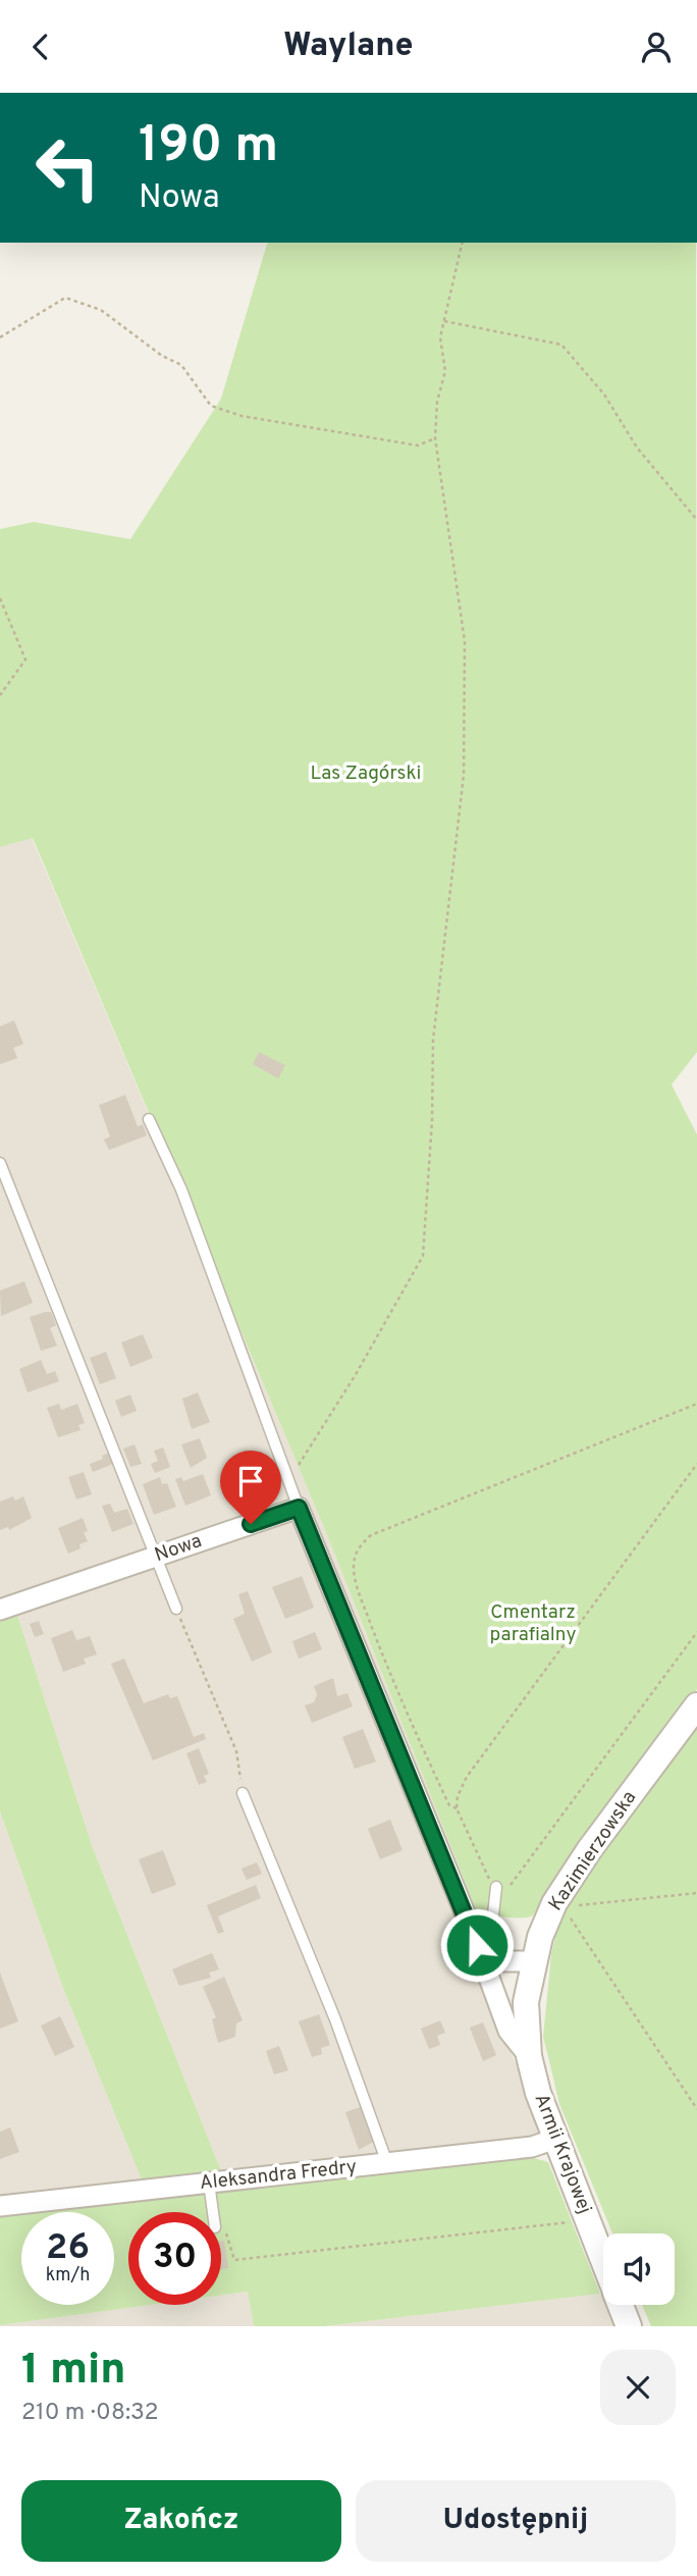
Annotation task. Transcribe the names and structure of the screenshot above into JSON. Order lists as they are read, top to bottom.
{
  "streets": {
    "street": [
      "Nowa",
      "Kazimierzowska",
      "Armii Krajowej",
      "Aleksandra Fredry"
    ]
  },
  "crossings": [
    ["Kazimierzowska", "Armii Krajowej"],
    ["Armii Krajowej", "Aleksandra Fredry"]
  ],
  "parks": ["Las Zagórski", "Cmentarz parafialny"],
  "page": {
    "header": "Waylane",
    "turn": ["190 m", "Nowa"],
    "speed": "26 km/h",
    "limit": "30",
    "heading": ["1 min", "210 m · 08:32"],
    "buttons": ["Zakończ", "Udostępnij"]
  }
}
